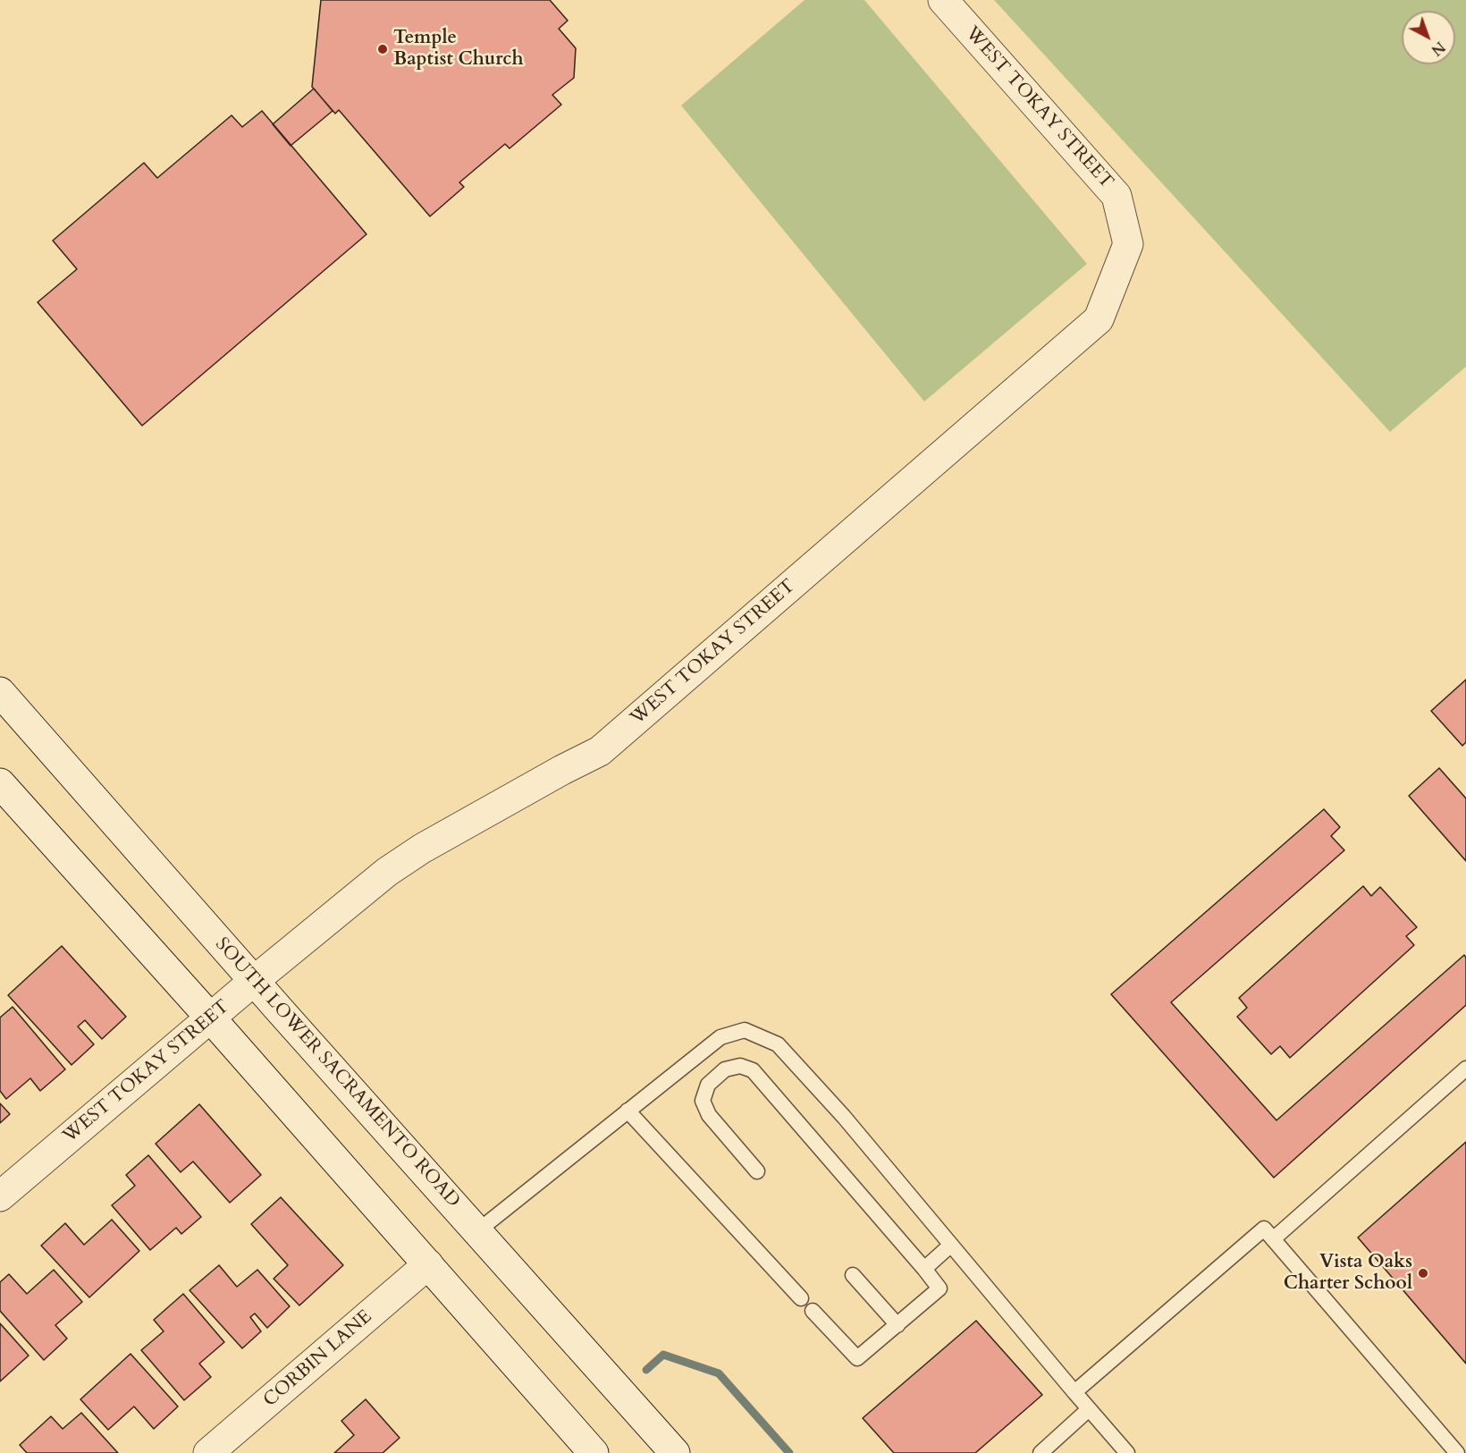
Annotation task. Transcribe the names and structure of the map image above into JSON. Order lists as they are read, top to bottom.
{
  "streets": {
    "street": ["WEST TOKAY STREET", "SOUTH LOWER SACRAMENTO ROAD", "CORBIN LANE"]
  },
  "crossings": [
    ["WEST TOKAY STREET", "SOUTH LOWER SACRAMENTO ROAD"]
  ],
  "places": ["Temple Baptist Church", "Vista Oaks Charter School"],
  "north": "bottom right"
}
